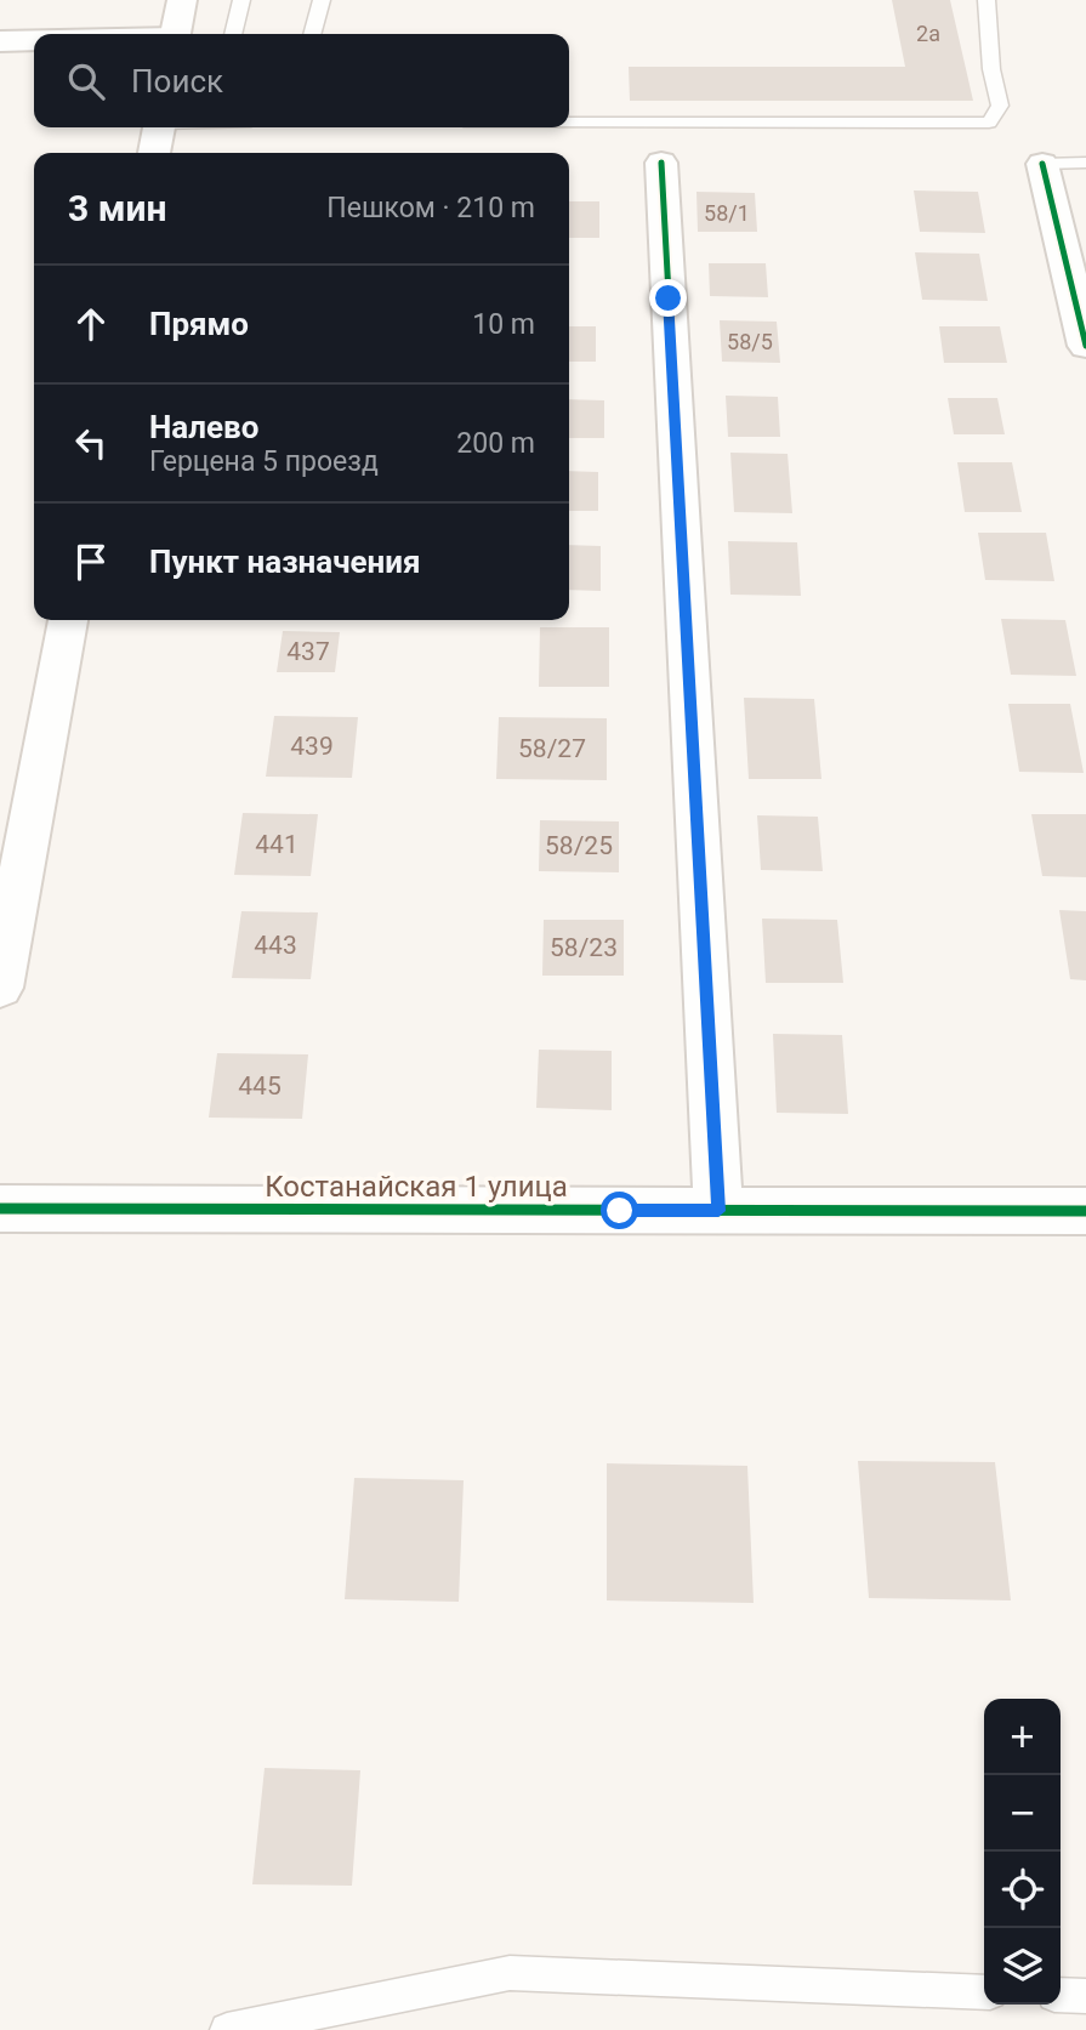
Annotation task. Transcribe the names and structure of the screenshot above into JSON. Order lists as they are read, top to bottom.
{
  "streets": {
    "street": ["Костанайская 1 улица"]
  },
  "house_numbers": [
    "2а",
    "58/1",
    "58/5",
    "437",
    "439",
    "58/27",
    "441",
    "58/25",
    "443",
    "58/23",
    "445"
  ],
  "page": {
    "search": "Поиск",
    "heading": ["3 мин", "Пешком · 210 m"],
    "list": [
      ["Прямо", "10 m"],
      ["Налево", "Герцена 5 проезд", "200 m"],
      "Пункт назначения"
    ],
    "map_buttons": ["+", "−"]
  }
}
